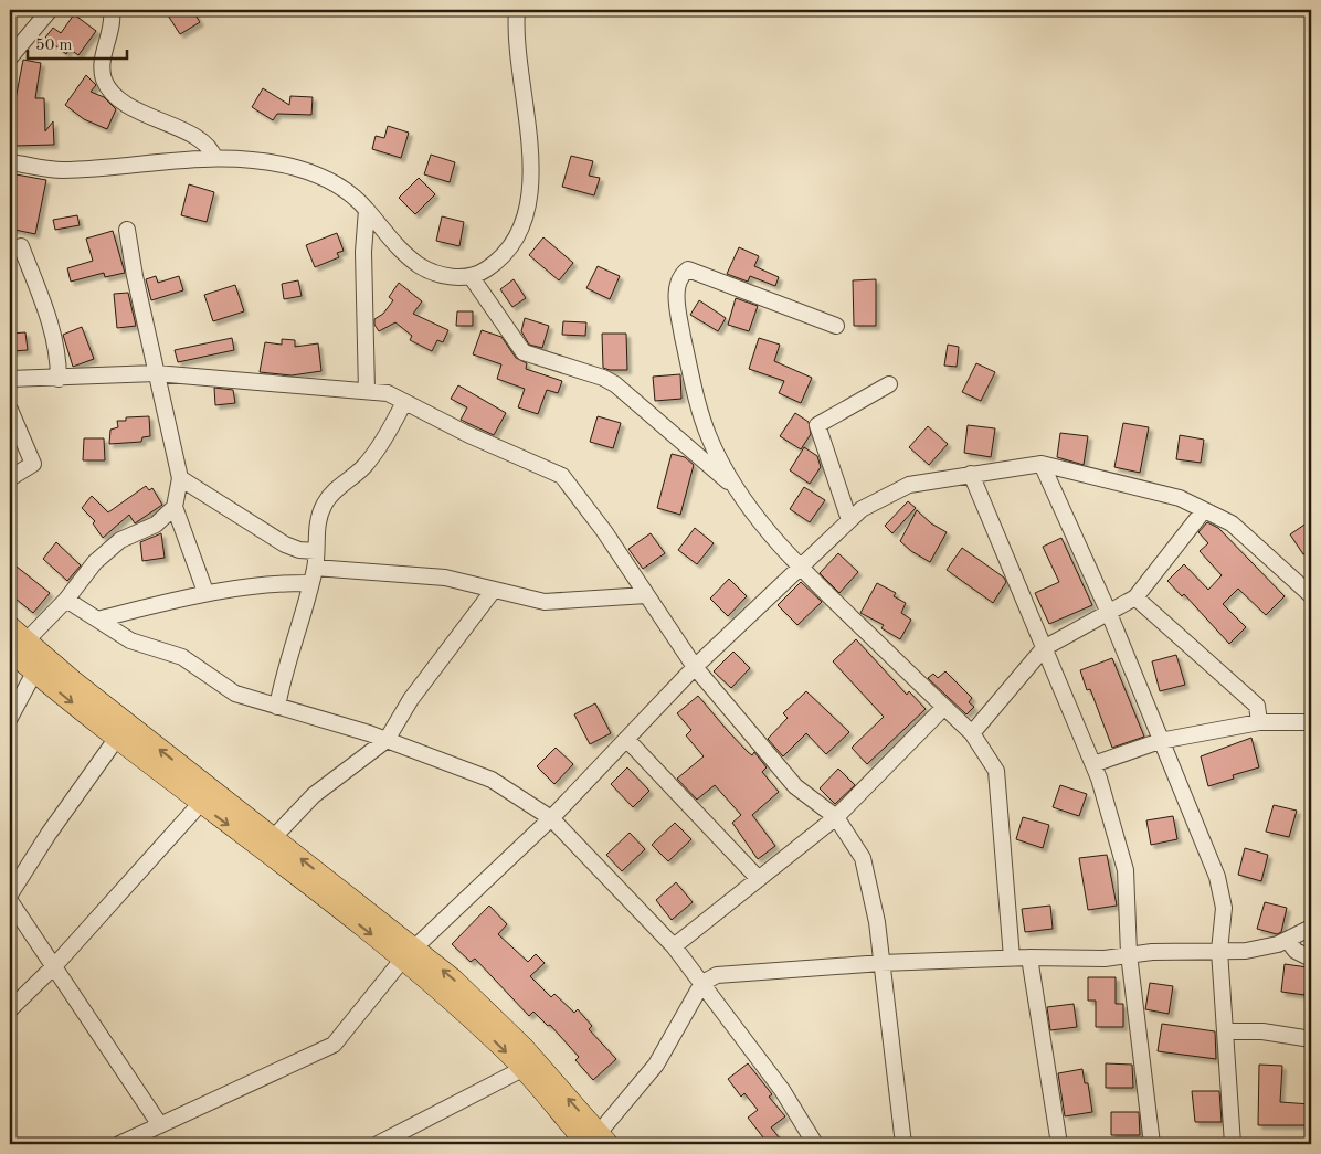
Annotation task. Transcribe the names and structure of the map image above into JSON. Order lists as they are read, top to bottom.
{
  "scale_bar": "50 m"
}
